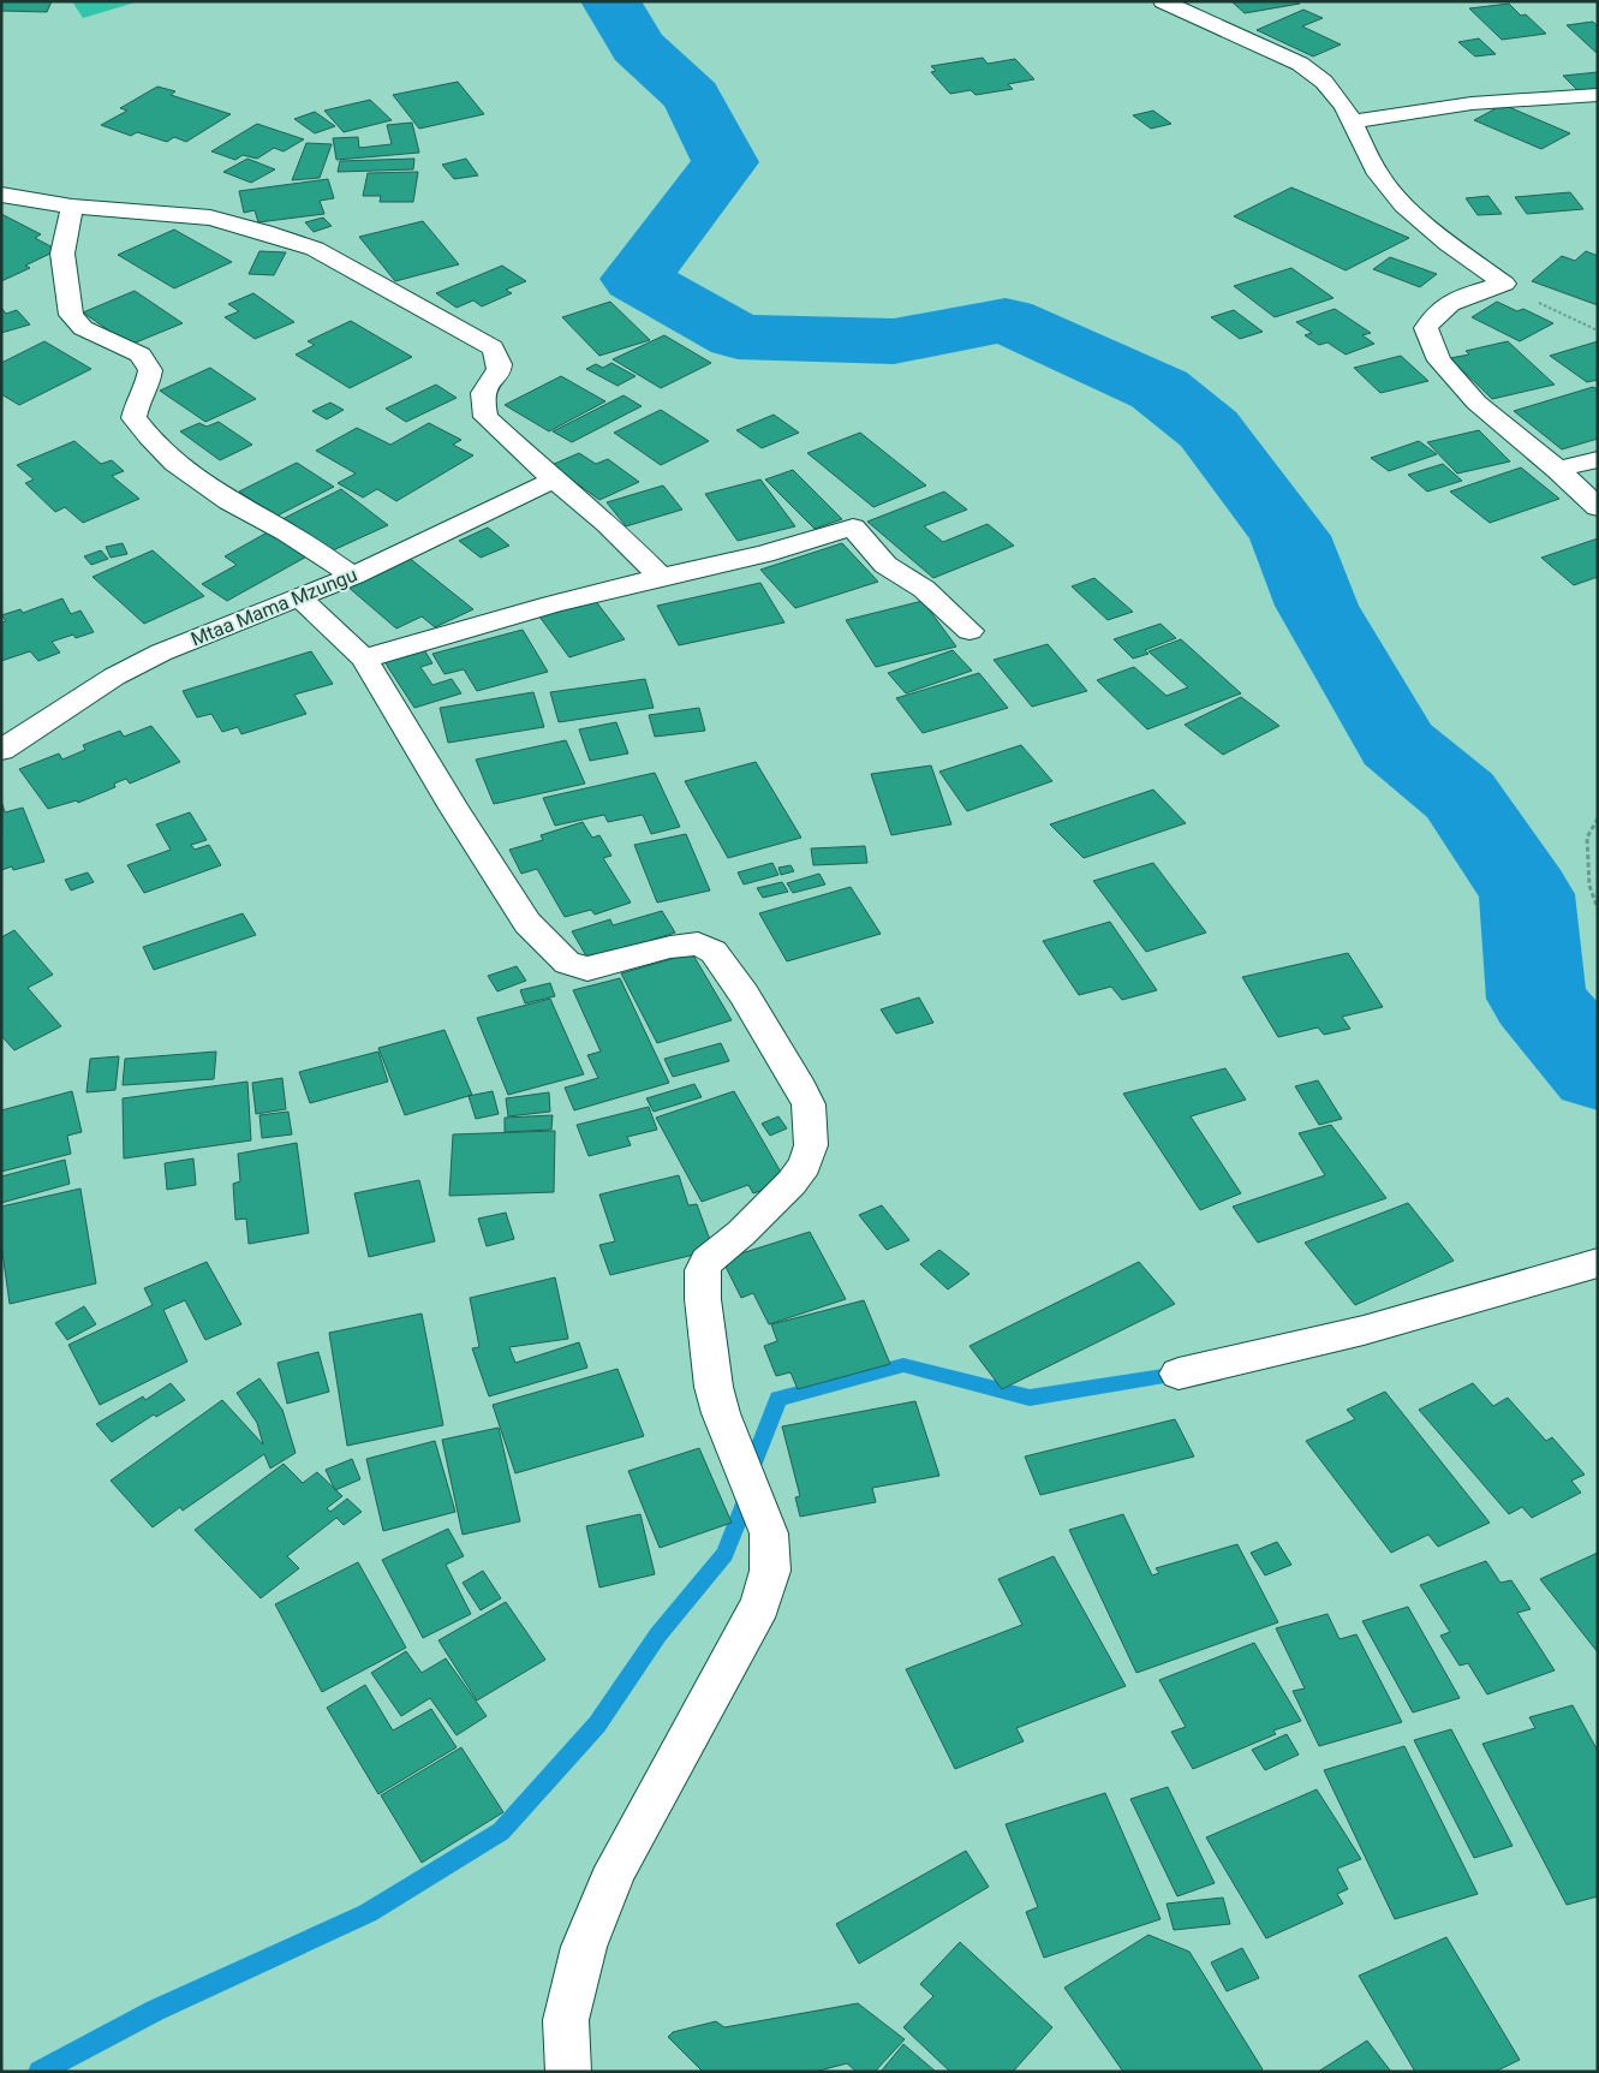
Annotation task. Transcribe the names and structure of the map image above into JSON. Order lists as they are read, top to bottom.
{
  "streets": {
    "street": ["Mtaa Mama Mzungu"]
  }
}
